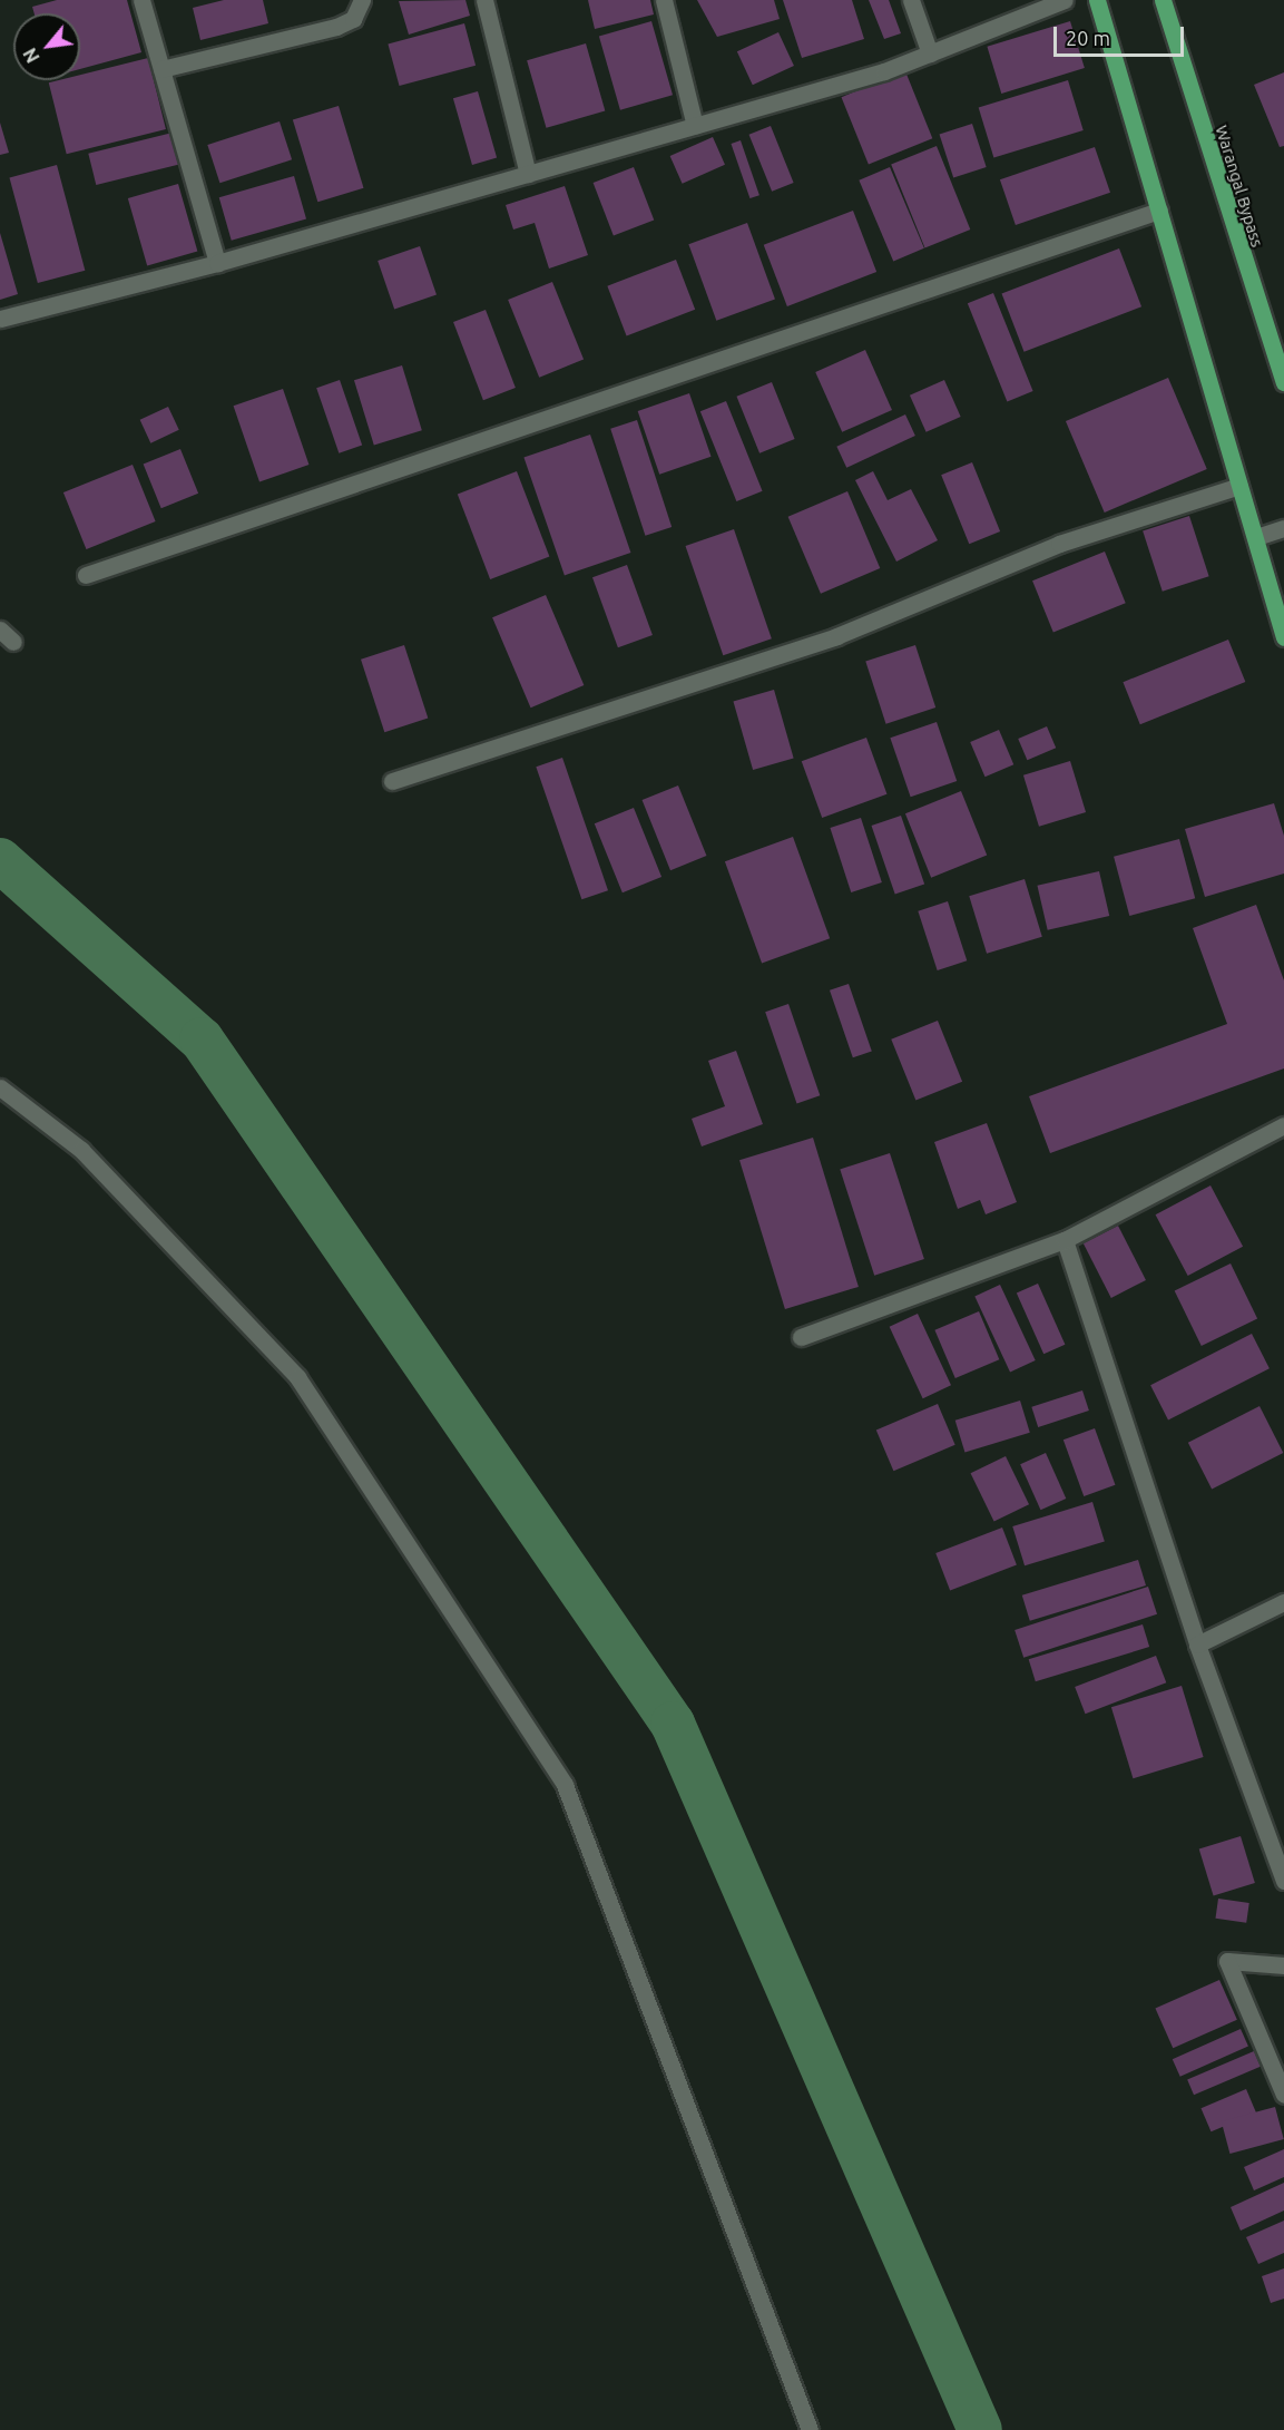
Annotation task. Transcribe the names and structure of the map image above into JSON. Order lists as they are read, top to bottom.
{
  "streets": {
    "main road": ["Warangal Bypass"]
  },
  "scale_bar": "20 m",
  "north": "bottom left"
}
